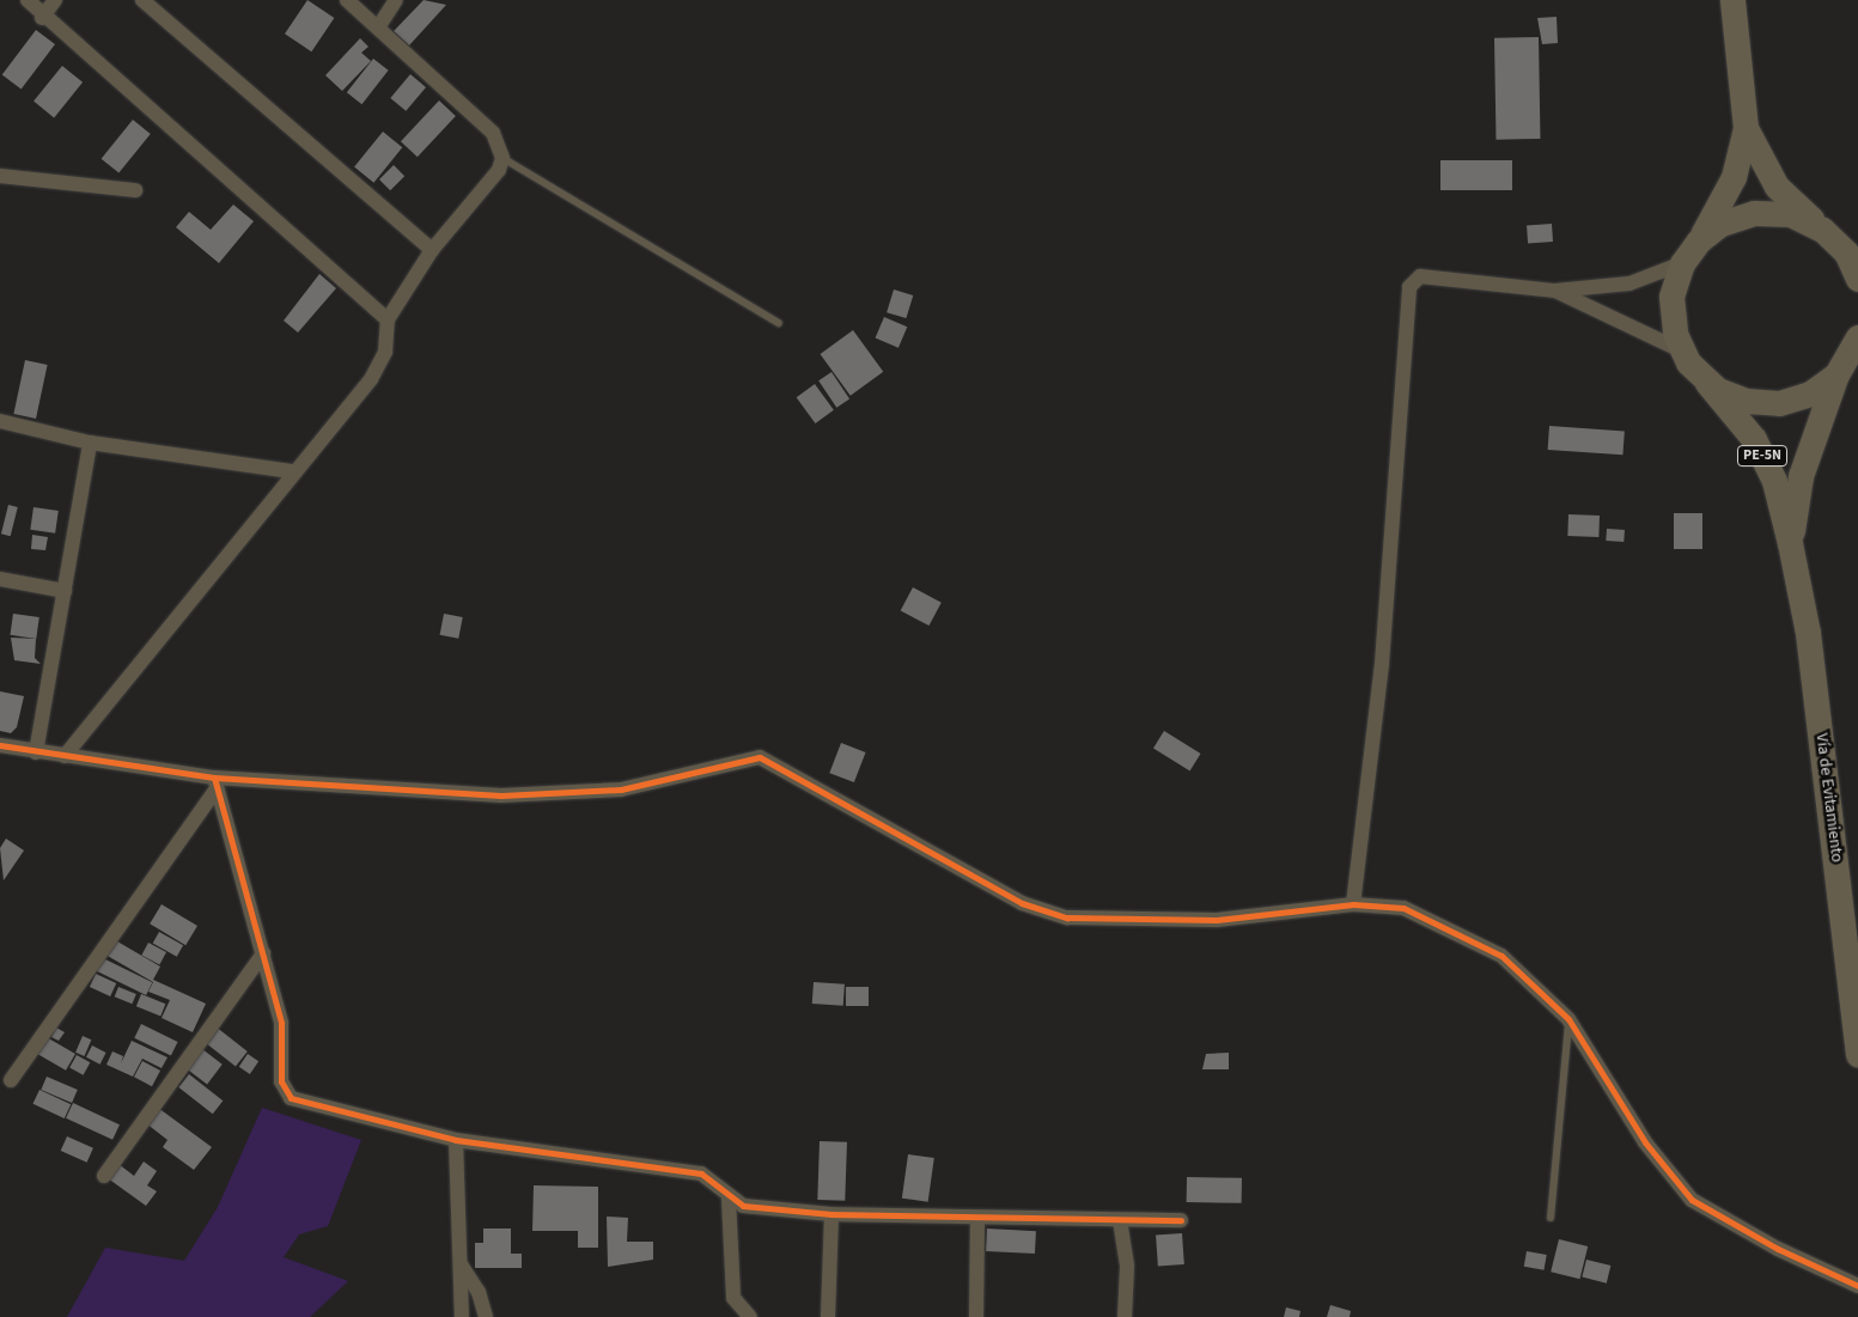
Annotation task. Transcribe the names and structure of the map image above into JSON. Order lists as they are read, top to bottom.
{
  "streets": {
    "highway": ["PE-5N", "Vía de Evitamiento"]
  }
}
